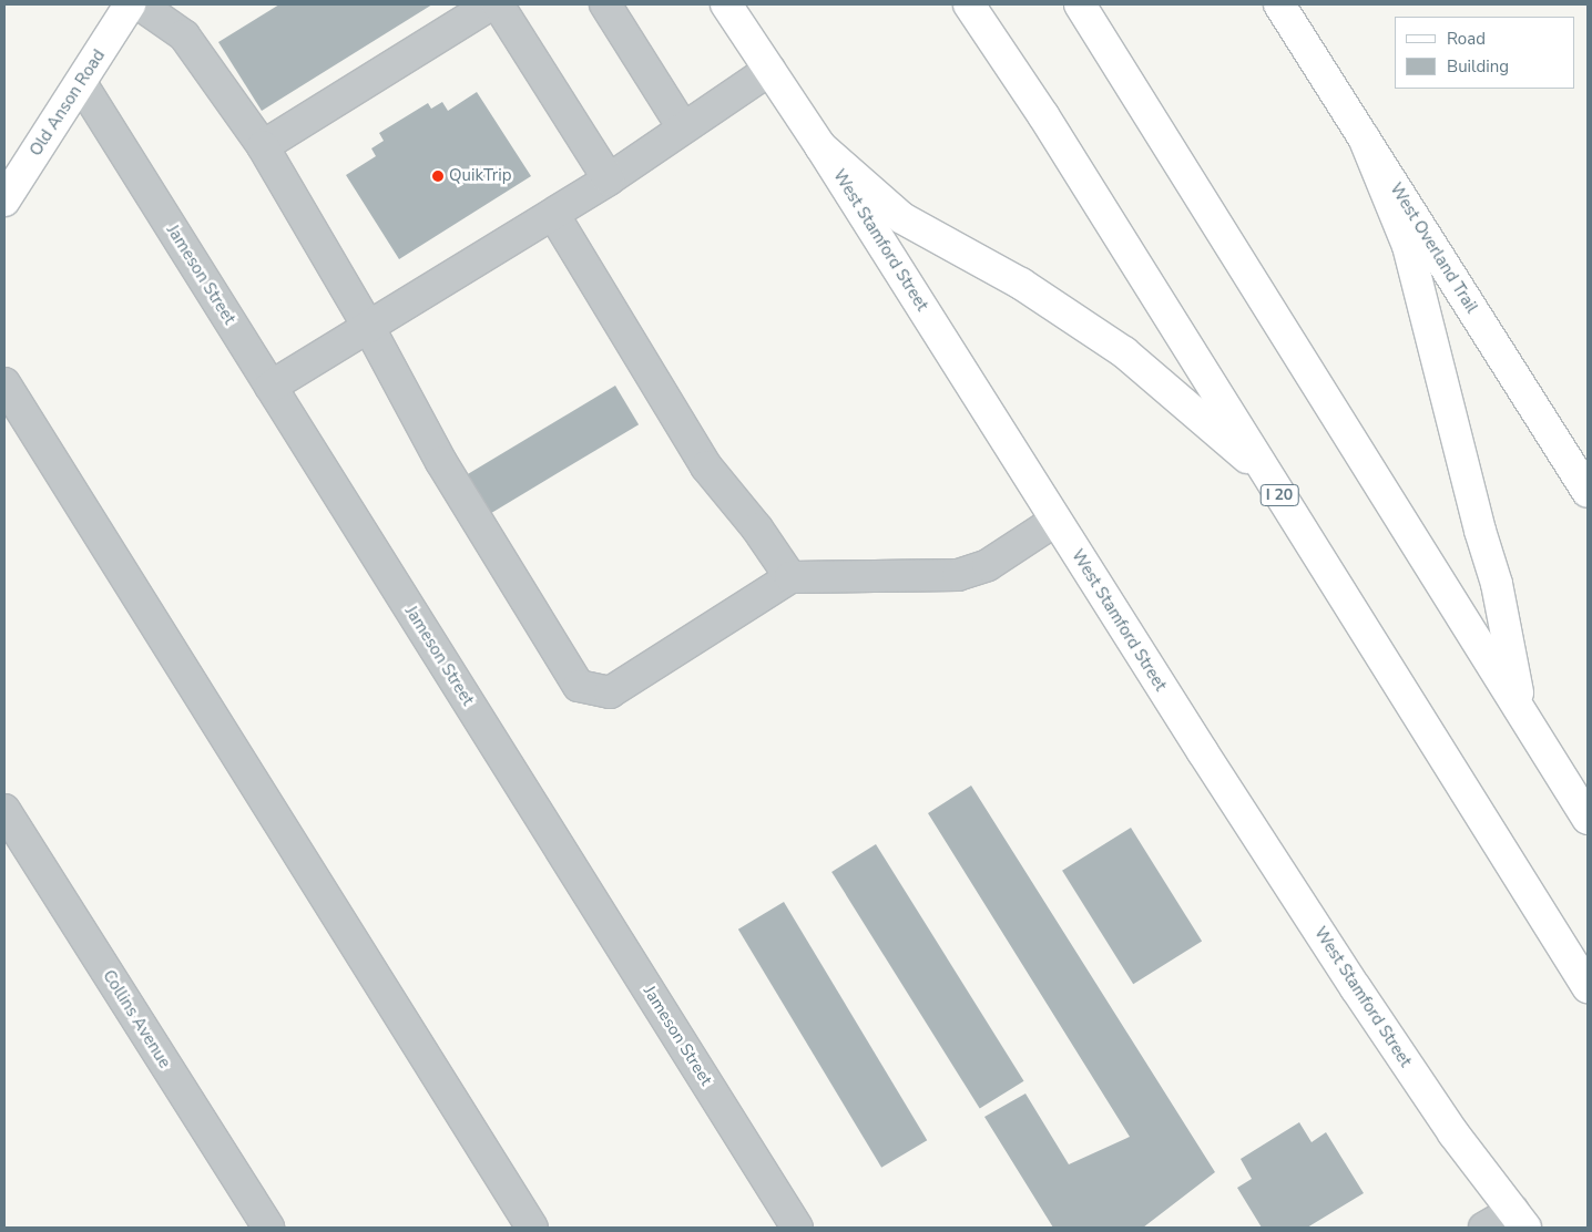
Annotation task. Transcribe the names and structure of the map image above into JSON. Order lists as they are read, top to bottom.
{
  "streets": {
    "main road": [
      "Old Anson Road",
      "West Stamford Street",
      "West Overland Trail",
      "I 20"
    ],
    "street": ["Jameson Street", "Collins Avenue"]
  },
  "crossings": [
    ["Old Anson Road", "Jameson Street"]
  ],
  "places": ["QuikTrip"],
  "legend": ["Road", "Building"]
}
